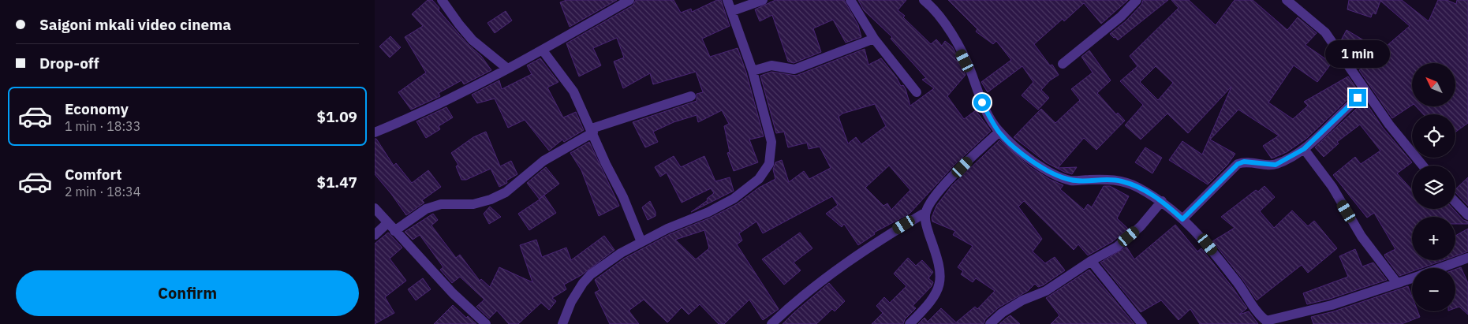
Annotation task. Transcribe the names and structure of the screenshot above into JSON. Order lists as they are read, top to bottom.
{
  "north": "top left",
  "page": {
    "banner": ["Saigoni mkali video cinema", "Drop-off"],
    "bubble": "1 min",
    "map_buttons": ["+", "−"],
    "list": [
      {
        "name": "Economy",
        "note": "1 min · 18:33",
        "value": "$1.09"
      },
      {
        "name": "Comfort",
        "note": "2 min · 18:34",
        "value": "$1.47"
      }
    ],
    "buttons": "Confirm"
  }
}
